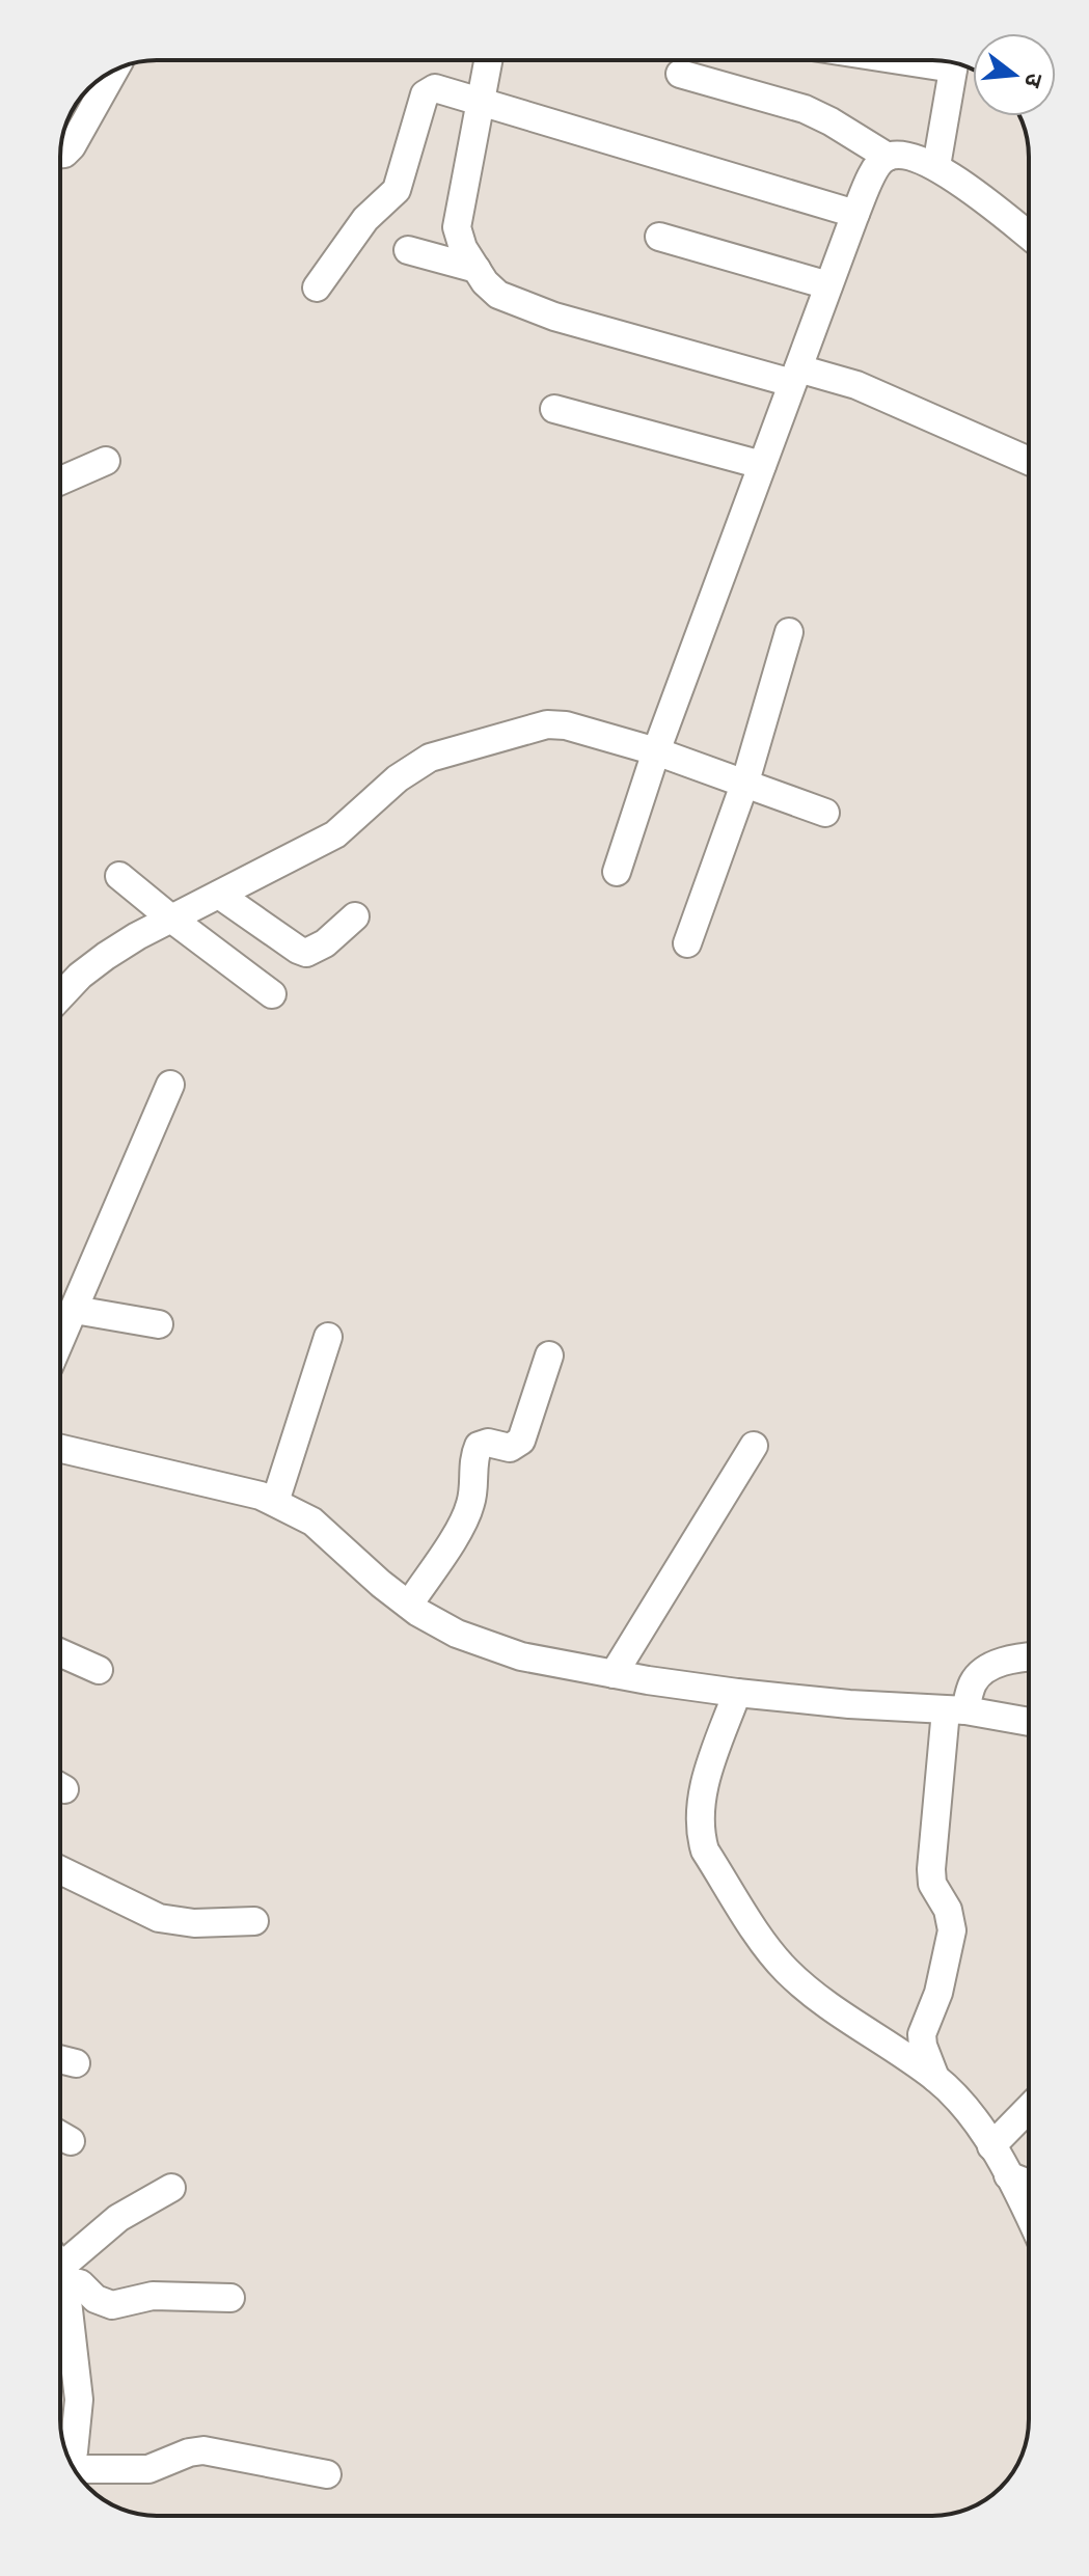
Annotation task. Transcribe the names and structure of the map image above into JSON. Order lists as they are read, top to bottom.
{
  "north": "right"
}
